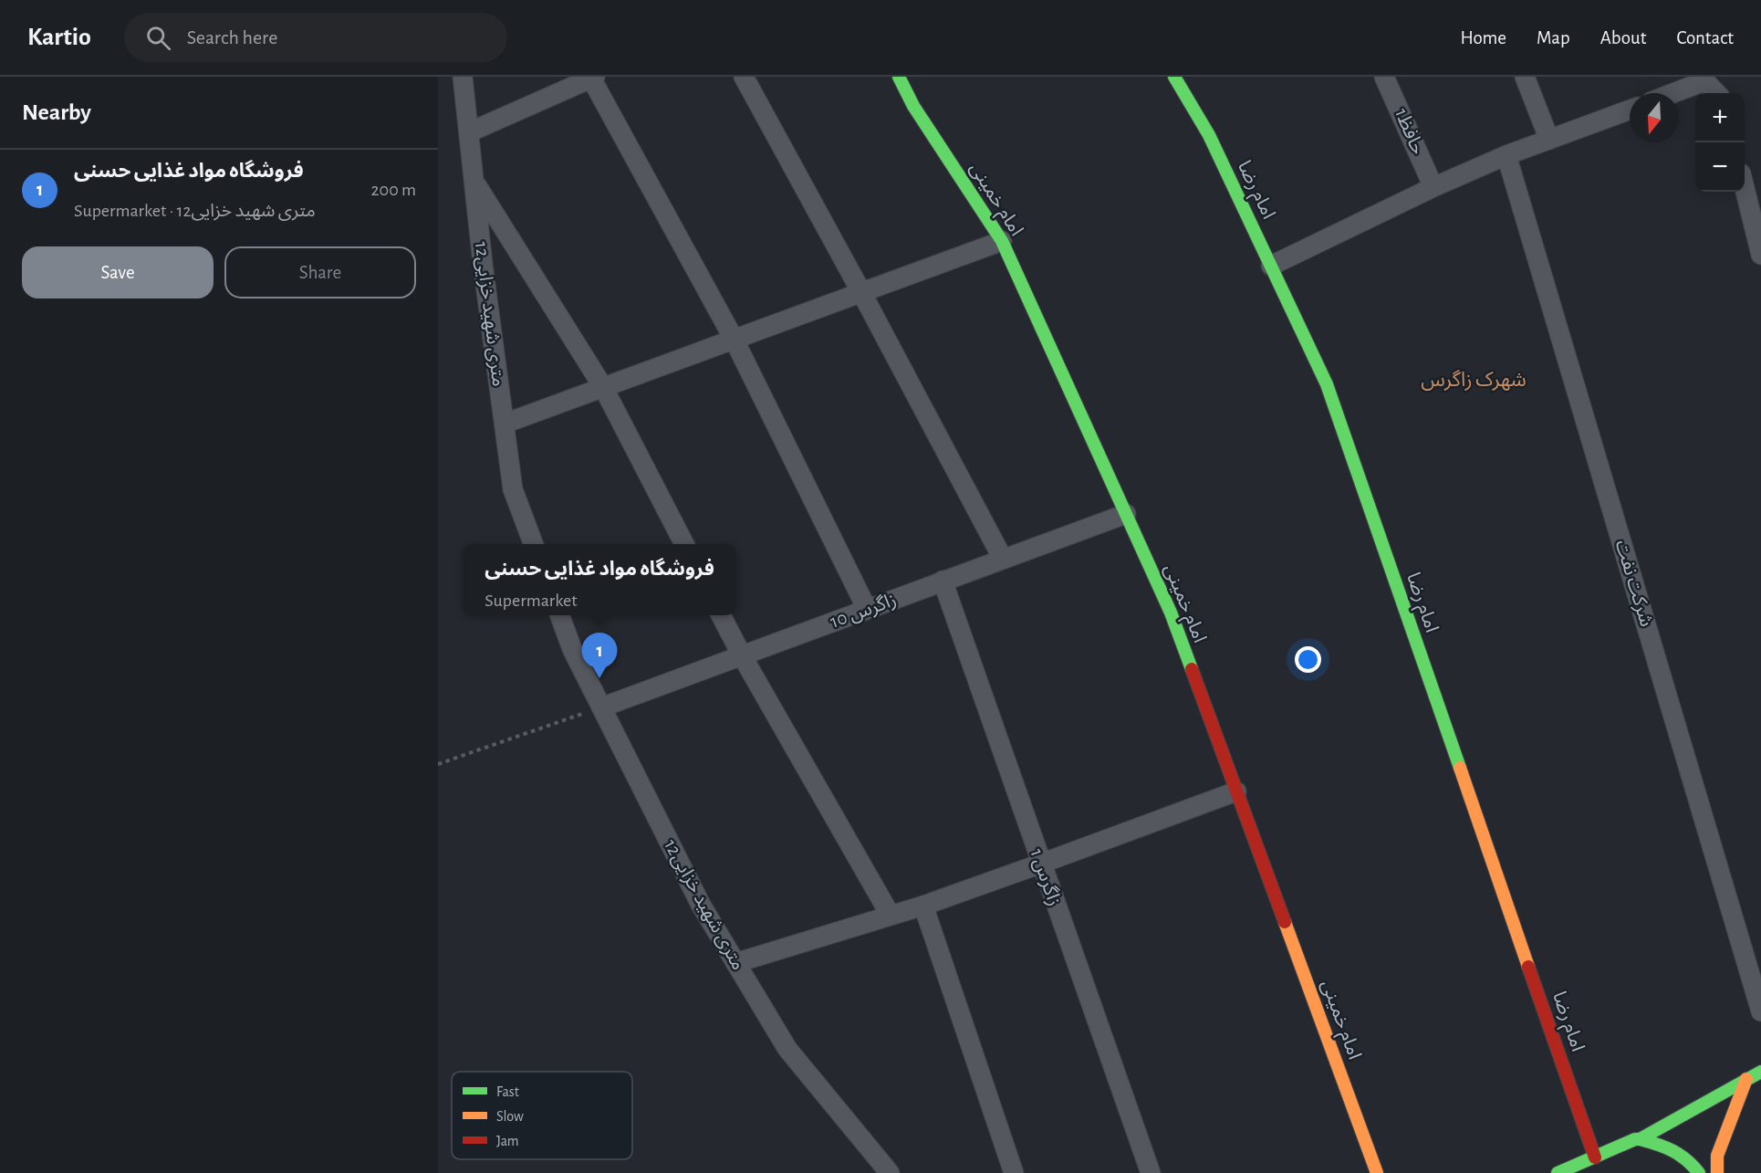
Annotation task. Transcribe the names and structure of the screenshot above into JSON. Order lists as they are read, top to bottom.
{
  "streets": {
    "street": [
      "حافظ1",
      "امام رضا",
      "امام خمینی",
      "12متری شهید خزایی",
      "شرکت نفت",
      "زاگرس 10",
      "زاگرس 1"
    ]
  },
  "crossings": [
    ["امام خمینی", "زاگرس 10"],
    ["12متری شهید خزایی", "زاگرس 10"],
    ["زاگرس 10", "زاگرس 1"]
  ],
  "districts": ["شهرک زاگرس"],
  "legend": ["Fast", "Slow", "Jam"],
  "north": "bottom",
  "page": {
    "header": "Kartio",
    "search": "Search here",
    "nav": [
      "Home",
      "Map",
      "About",
      "Contact"
    ],
    "heading": "Nearby",
    "map_buttons": ["+", "−"],
    "list": [
      {
        "mark": "1",
        "name": "فروشگاه مواد غذایی حسنی",
        "note": "Supermarket · 12متری شهید خزایی",
        "value": "200 m"
      }
    ],
    "buttons": ["Save", "Share"],
    "popup": ["فروشگاه مواد غذایی حسنی", "Supermarket"],
    "pins": "1"
  }
}
